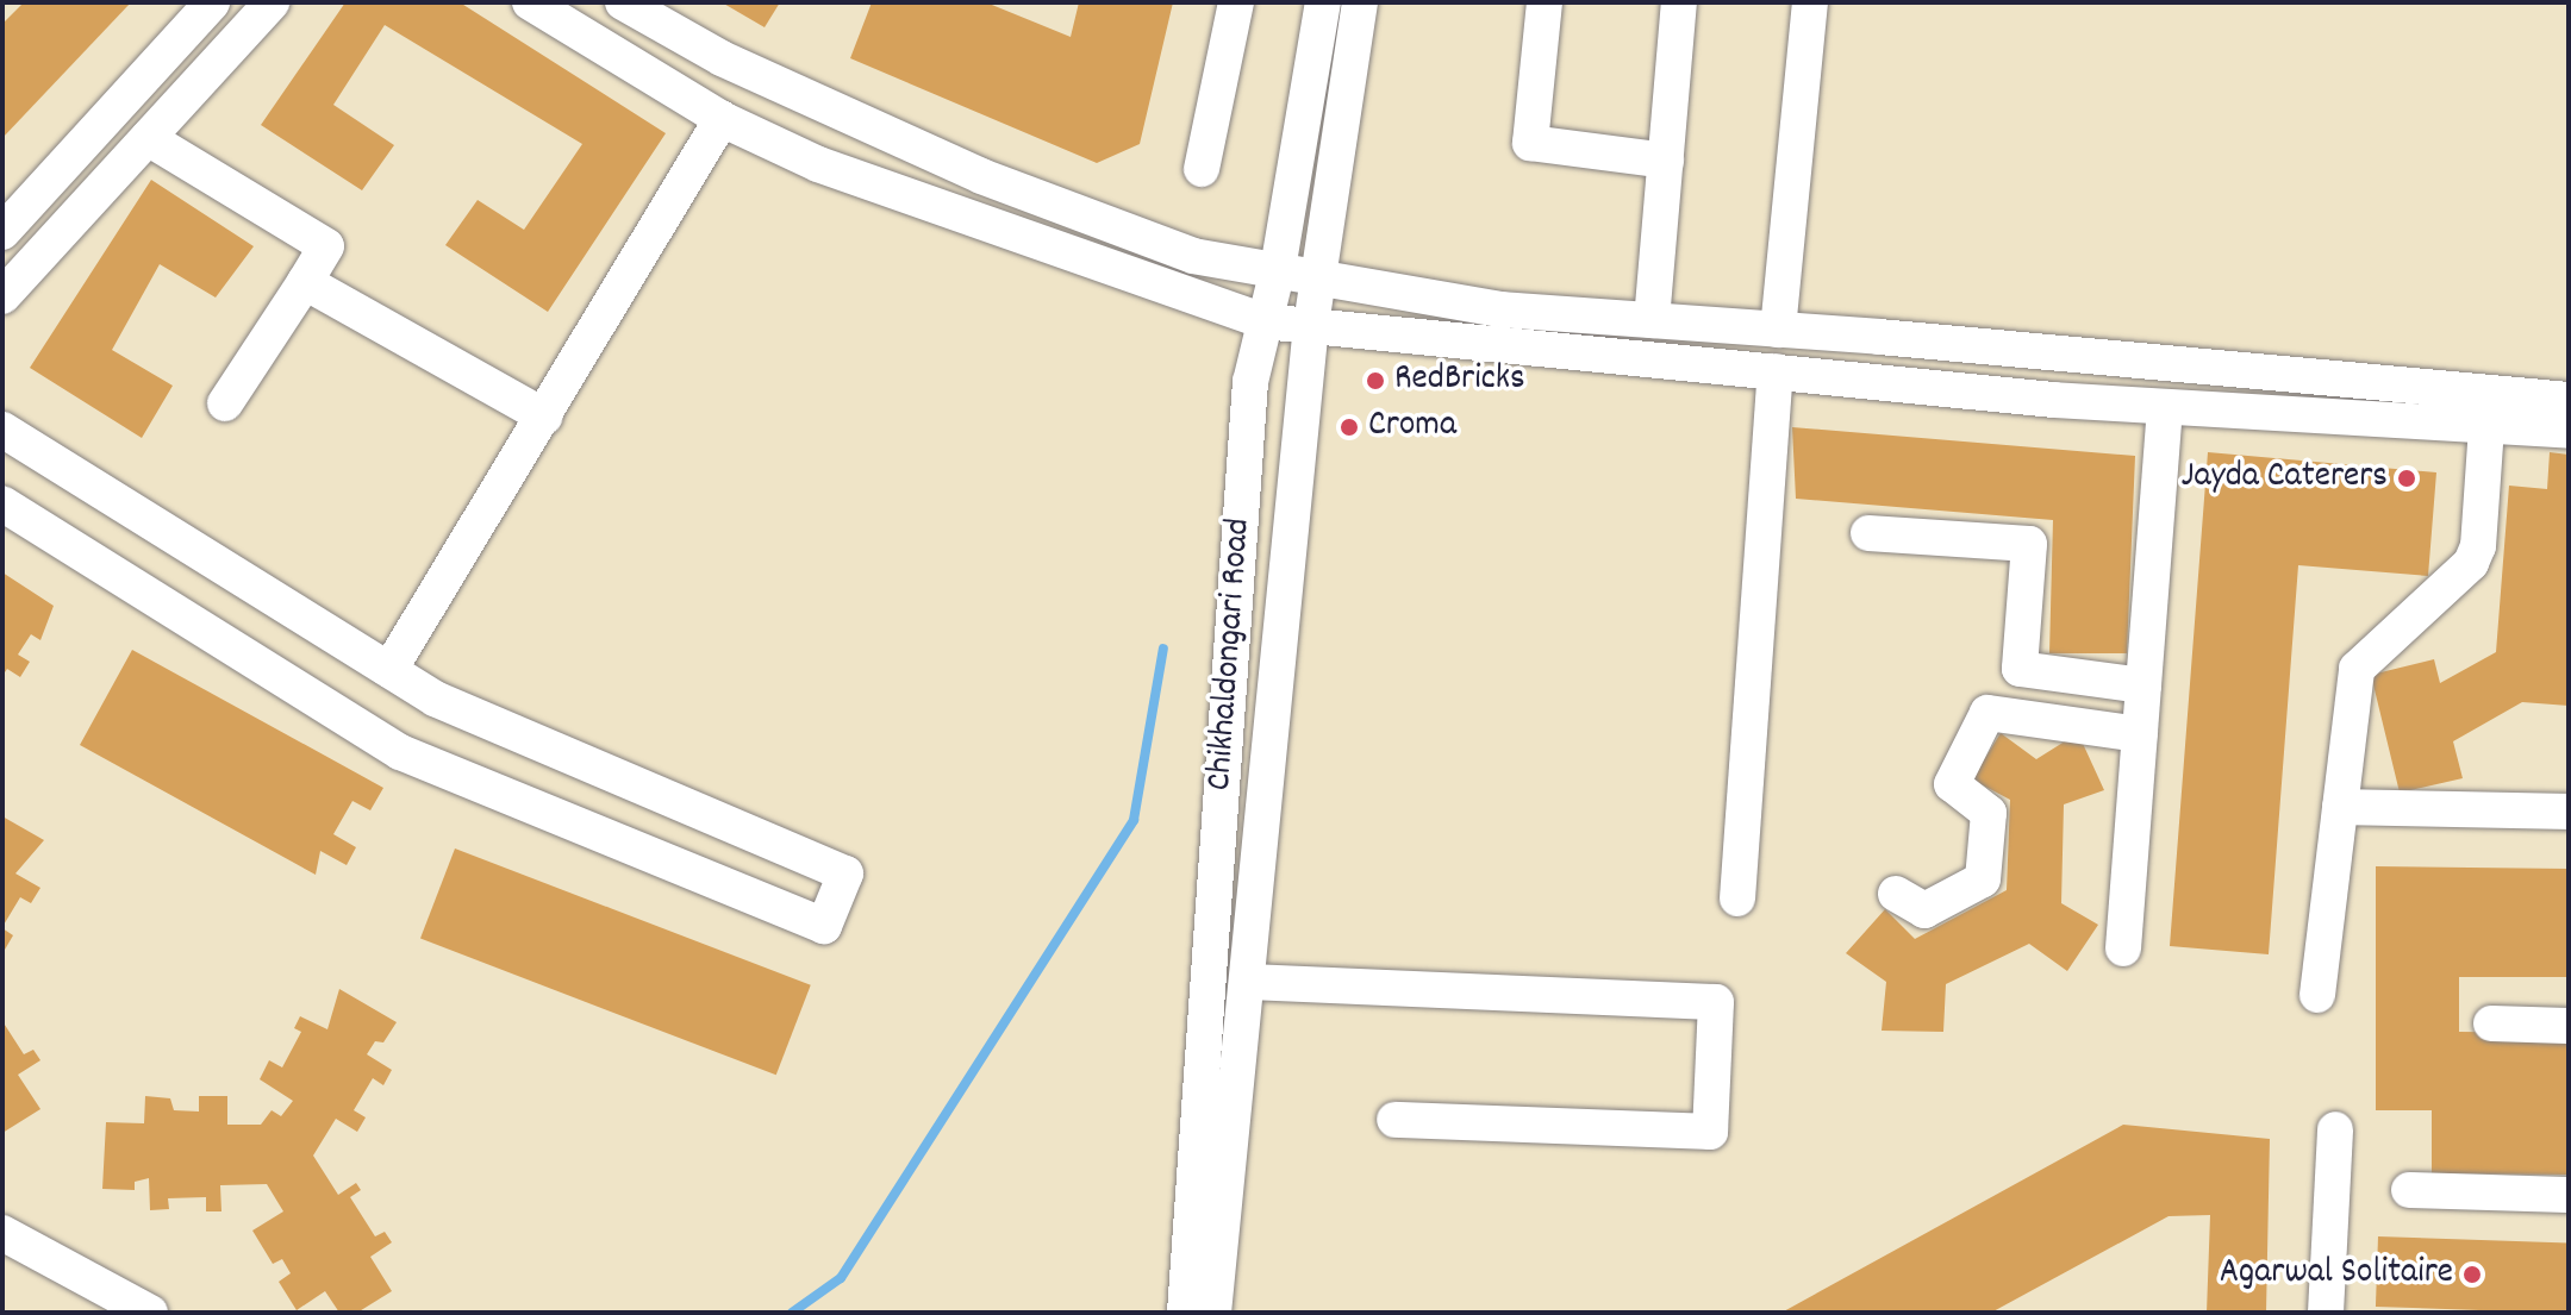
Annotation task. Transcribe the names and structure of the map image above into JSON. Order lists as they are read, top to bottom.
{
  "streets": {
    "street": ["Chikhaldongari Road"]
  },
  "places": [
    "RedBricks",
    "Croma",
    "Jayda Caterers",
    "Agarwal Solitaire"
  ]
}
